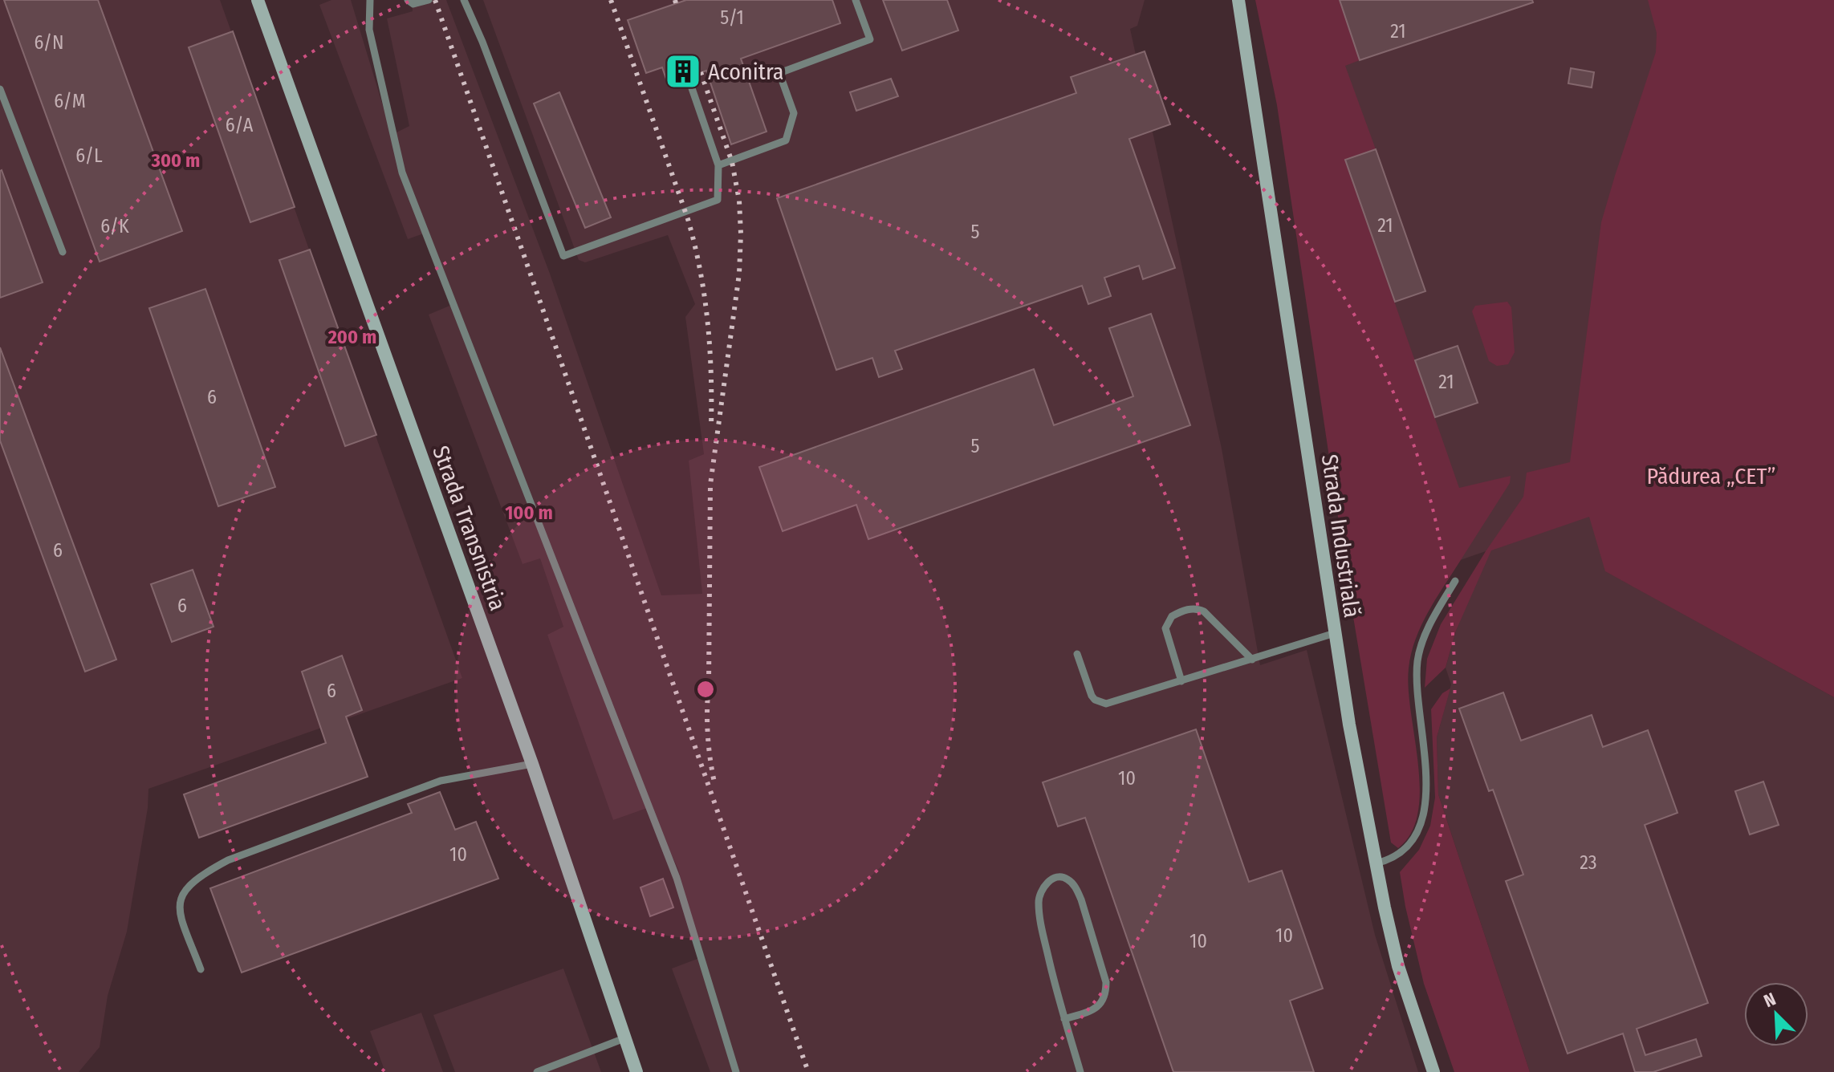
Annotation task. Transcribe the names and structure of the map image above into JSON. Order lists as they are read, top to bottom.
{
  "streets": {
    "street": ["Strada Transnistria", "Strada Industrială"]
  },
  "parks": ["Pădurea „CET”"],
  "places": {
    "building": ["Aconitra"]
  },
  "house_numbers": [
    "5/1",
    "21",
    "6/N",
    "6/M",
    "6/A",
    "6/L",
    "21",
    "6/K",
    "5",
    "21",
    "6",
    "5",
    "6",
    "6",
    "6",
    "10",
    "10",
    "23",
    "10",
    "10"
  ],
  "north": "top left",
  "rings": ["300 m", "200 m", "100 m"]
}
